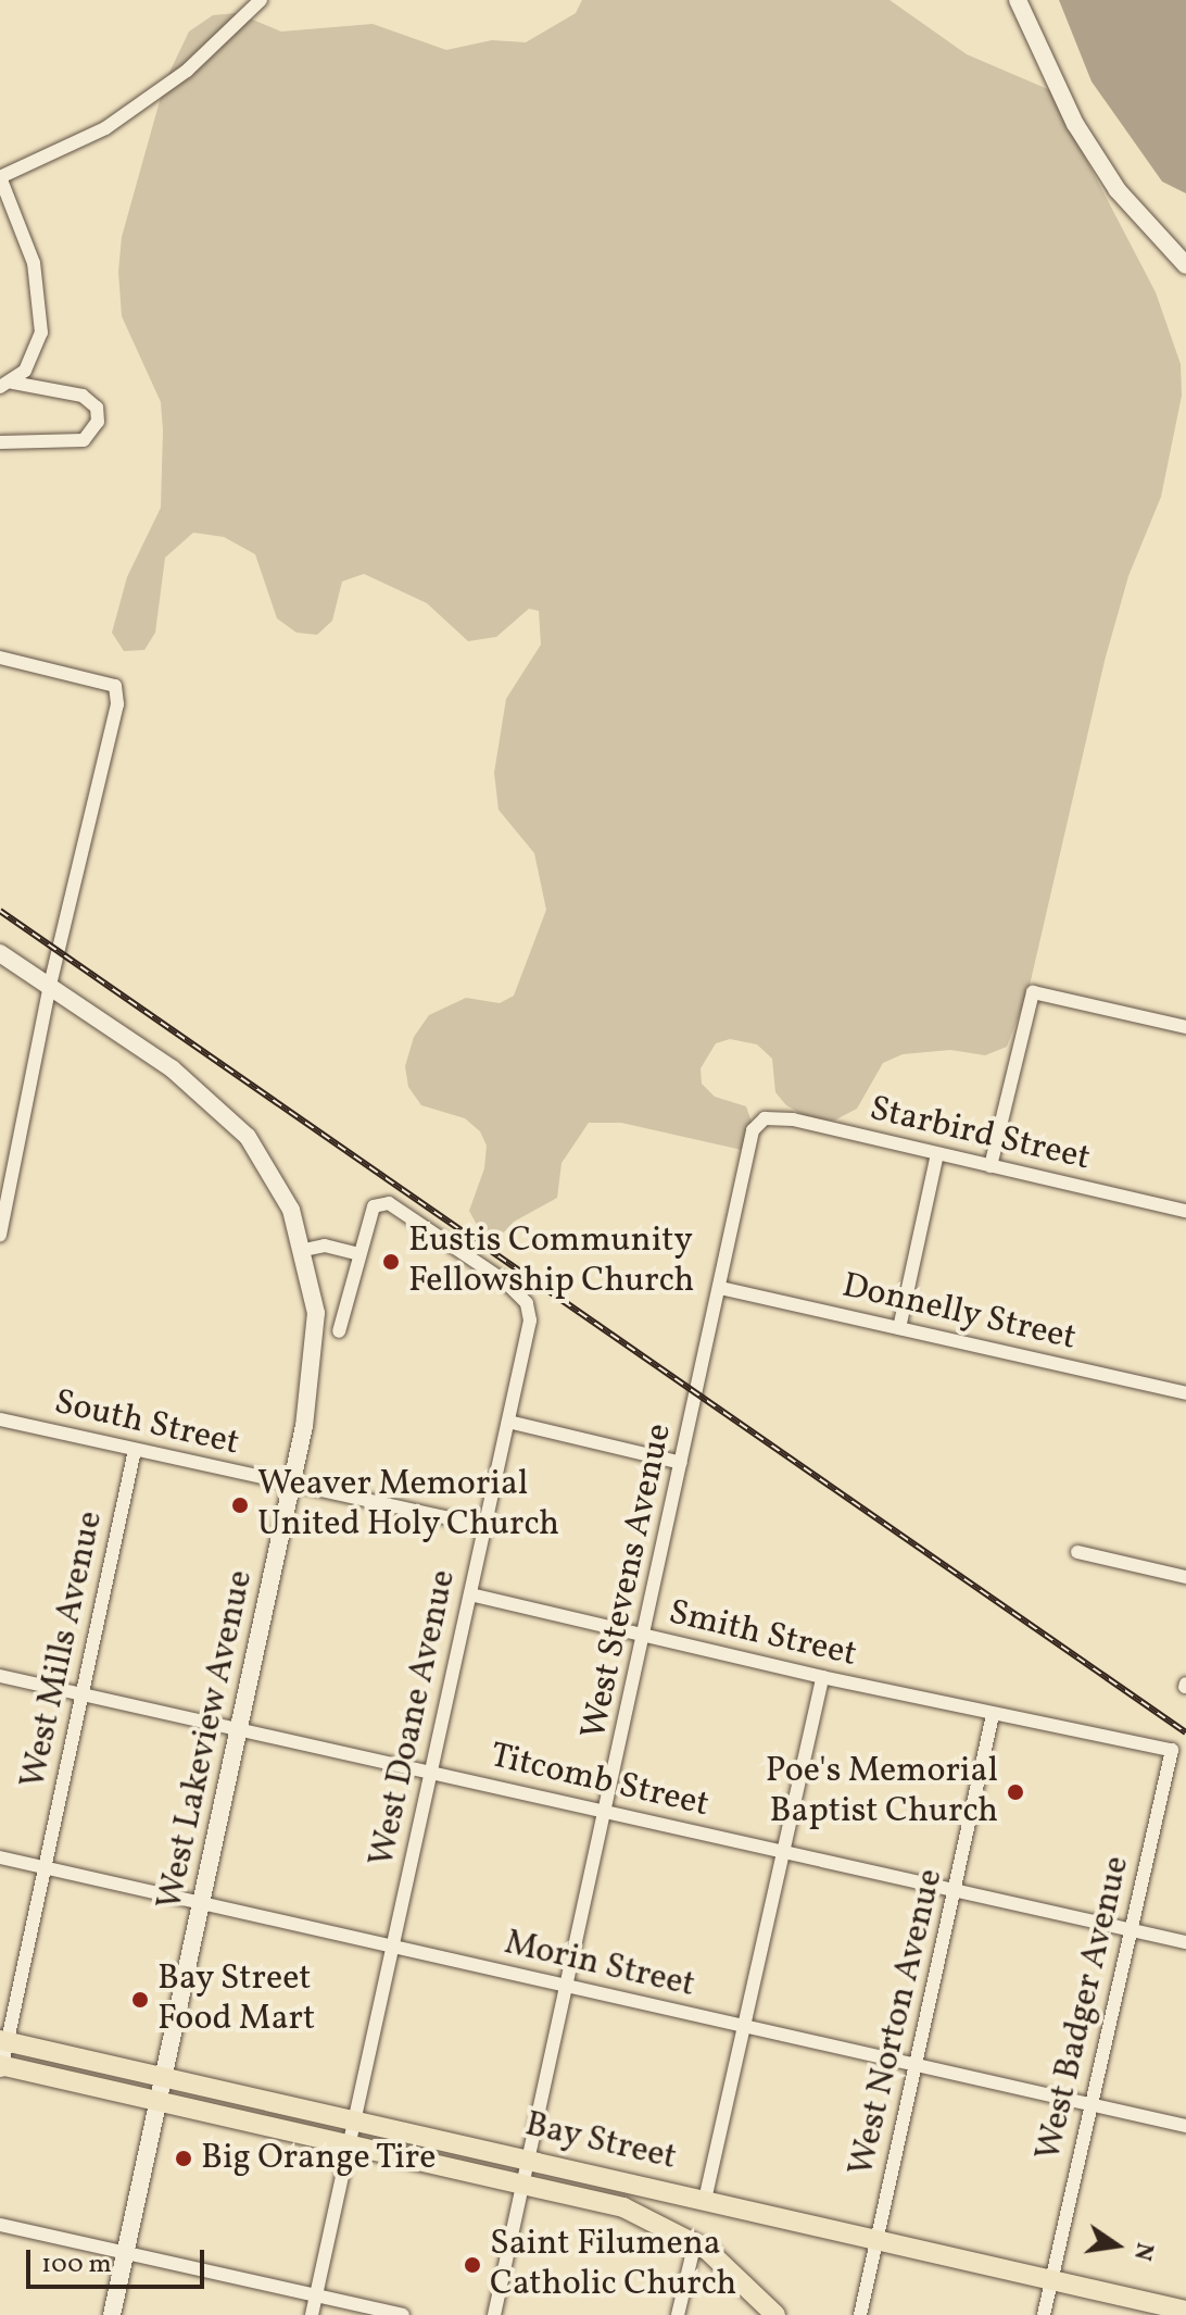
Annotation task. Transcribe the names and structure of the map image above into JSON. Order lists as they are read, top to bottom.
{
  "streets": {
    "main road": ["Bay Street"],
    "street": [
      "Starbird Street",
      "Donnelly Street",
      "South Street",
      "West Stevens Avenue",
      "Smith Street",
      "West Mills Avenue",
      "West Doane Avenue",
      "West Lakeview Avenue",
      "Titcomb Street",
      "Morin Street",
      "West Badger Avenue",
      "West Norton Avenue"
    ]
  },
  "crossings": [
    ["Starbird Street", "West Stevens Avenue"],
    ["Donnelly Street", "West Stevens Avenue"],
    ["South Street", "West Mills Avenue"],
    ["South Street", "West Doane Avenue"],
    ["South Street", "West Lakeview Avenue"],
    ["West Stevens Avenue", "Smith Street"],
    ["West Stevens Avenue", "Titcomb Street"],
    ["West Stevens Avenue", "Morin Street"],
    ["West Stevens Avenue", "Bay Street"],
    ["Smith Street", "West Doane Avenue"],
    ["Smith Street", "West Badger Avenue"],
    ["Smith Street", "West Norton Avenue"],
    ["West Mills Avenue", "Titcomb Street"],
    ["West Mills Avenue", "Morin Street"],
    ["West Mills Avenue", "Bay Street"],
    ["West Doane Avenue", "Titcomb Street"],
    ["West Doane Avenue", "Morin Street"],
    ["West Doane Avenue", "Bay Street"],
    ["West Lakeview Avenue", "Titcomb Street"],
    ["West Lakeview Avenue", "Morin Street"],
    ["West Lakeview Avenue", "Bay Street"],
    ["Titcomb Street", "West Badger Avenue"],
    ["Titcomb Street", "West Norton Avenue"],
    ["Morin Street", "West Badger Avenue"],
    ["Morin Street", "West Norton Avenue"],
    ["West Badger Avenue", "Bay Street"],
    ["West Norton Avenue", "Bay Street"]
  ],
  "places": [
    "Eustis Community Fellowship Church",
    "Weaver Memorial United Holy Church",
    "Poe's Memorial Baptist Church",
    "Bay Street Food Mart",
    "Big Orange Tire",
    "Saint Filumena Catholic Church"
  ],
  "scale_bar": "100 m",
  "north": "right"
}
